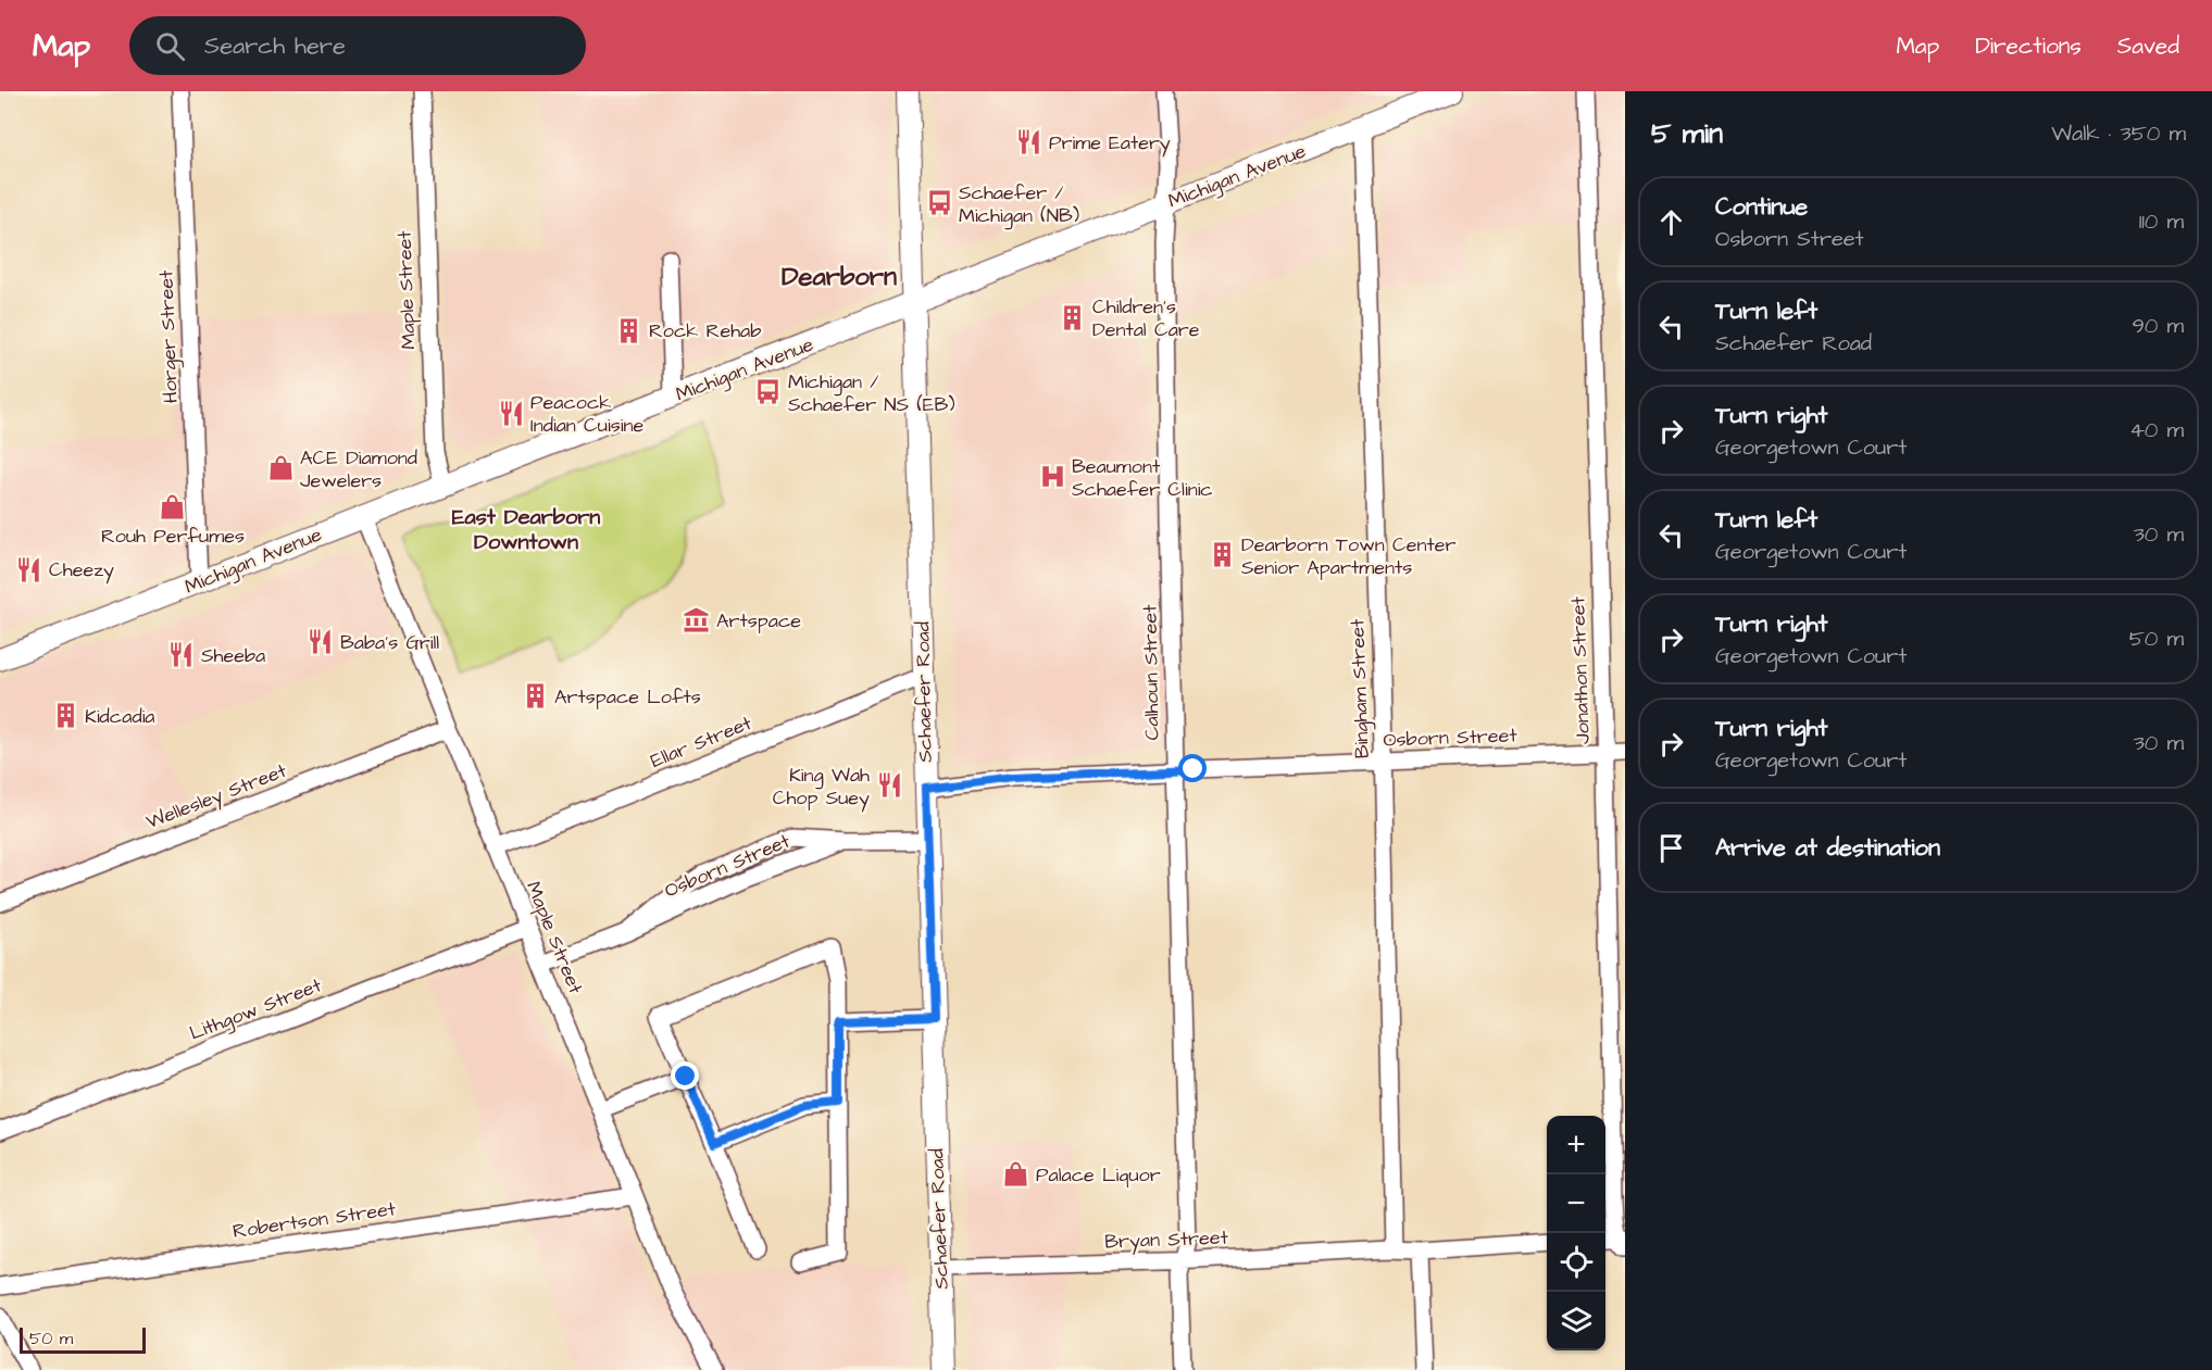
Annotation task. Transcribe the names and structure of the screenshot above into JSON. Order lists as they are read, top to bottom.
{
  "streets": {
    "main road": ["Michigan Avenue", "Schaefer Road"],
    "street": [
      "Maple Street",
      "Horger Street",
      "Jonathon Street",
      "Calhoun Street",
      "Bingham Street",
      "Osborn Street",
      "Ellar Street",
      "Wellesley Street",
      "Lithgow Street",
      "Robertson Street",
      "Bryan Street"
    ]
  },
  "crossings": [
    ["Michigan Avenue", "Maple Street"],
    ["Michigan Avenue", "Horger Street"],
    ["Michigan Avenue", "Calhoun Street"],
    ["Michigan Avenue", "Bingham Street"],
    ["Michigan Avenue", "Schaefer Road"],
    ["Maple Street", "Osborn Street"],
    ["Maple Street", "Ellar Street"],
    ["Maple Street", "Wellesley Street"],
    ["Maple Street", "Lithgow Street"],
    ["Maple Street", "Robertson Street"],
    ["Jonathon Street", "Osborn Street"],
    ["Calhoun Street", "Osborn Street"],
    ["Calhoun Street", "Bryan Street"],
    ["Bingham Street", "Osborn Street"],
    ["Bingham Street", "Bryan Street"],
    ["Schaefer Road", "Osborn Street"],
    ["Schaefer Road", "Ellar Street"],
    ["Schaefer Road", "Bryan Street"]
  ],
  "districts": ["Dearborn", "East Dearborn Downtown"],
  "places": {
    "restaurant": [
      "Prime Eatery",
      "Peacock Indian Cuisine",
      "Cheezy",
      "Baba's Grill",
      "Sheeba",
      "King Wah Chop Suey"
    ],
    "bus stop": ["Schaefer / Michigan (NB)", "Michigan / Schaefer NS (EB)"],
    "building": [
      "Children's Dental Care",
      "Rock Rehab",
      "Dearborn Town Center Senior Apartments",
      "Artspace Lofts",
      "Kidcadia"
    ],
    "shop": ["ACE Diamond Jewelers", "Rouh Perfumes", "Palace Liquor"],
    "hospital": ["Beaumont Schaefer Clinic"],
    "museum": ["Artspace"]
  },
  "scale_bar": "50 m",
  "page": {
    "header": "Map",
    "search": "Search here",
    "nav": ["Map", "Directions", "Saved"],
    "heading": ["5 min", "Walk · 350 m"],
    "list": [
      ["Continue", "Osborn Street", "110 m"],
      ["Turn left", "Schaefer Road", "90 m"],
      ["Turn right", "Georgetown Court", "40 m"],
      ["Turn left", "Georgetown Court", "30 m"],
      ["Turn right", "Georgetown Court", "50 m"],
      ["Turn right", "Georgetown Court", "30 m"],
      "Arrive at destination"
    ],
    "map_buttons": ["+", "−"],
    "scale": "50 m"
  }
}
